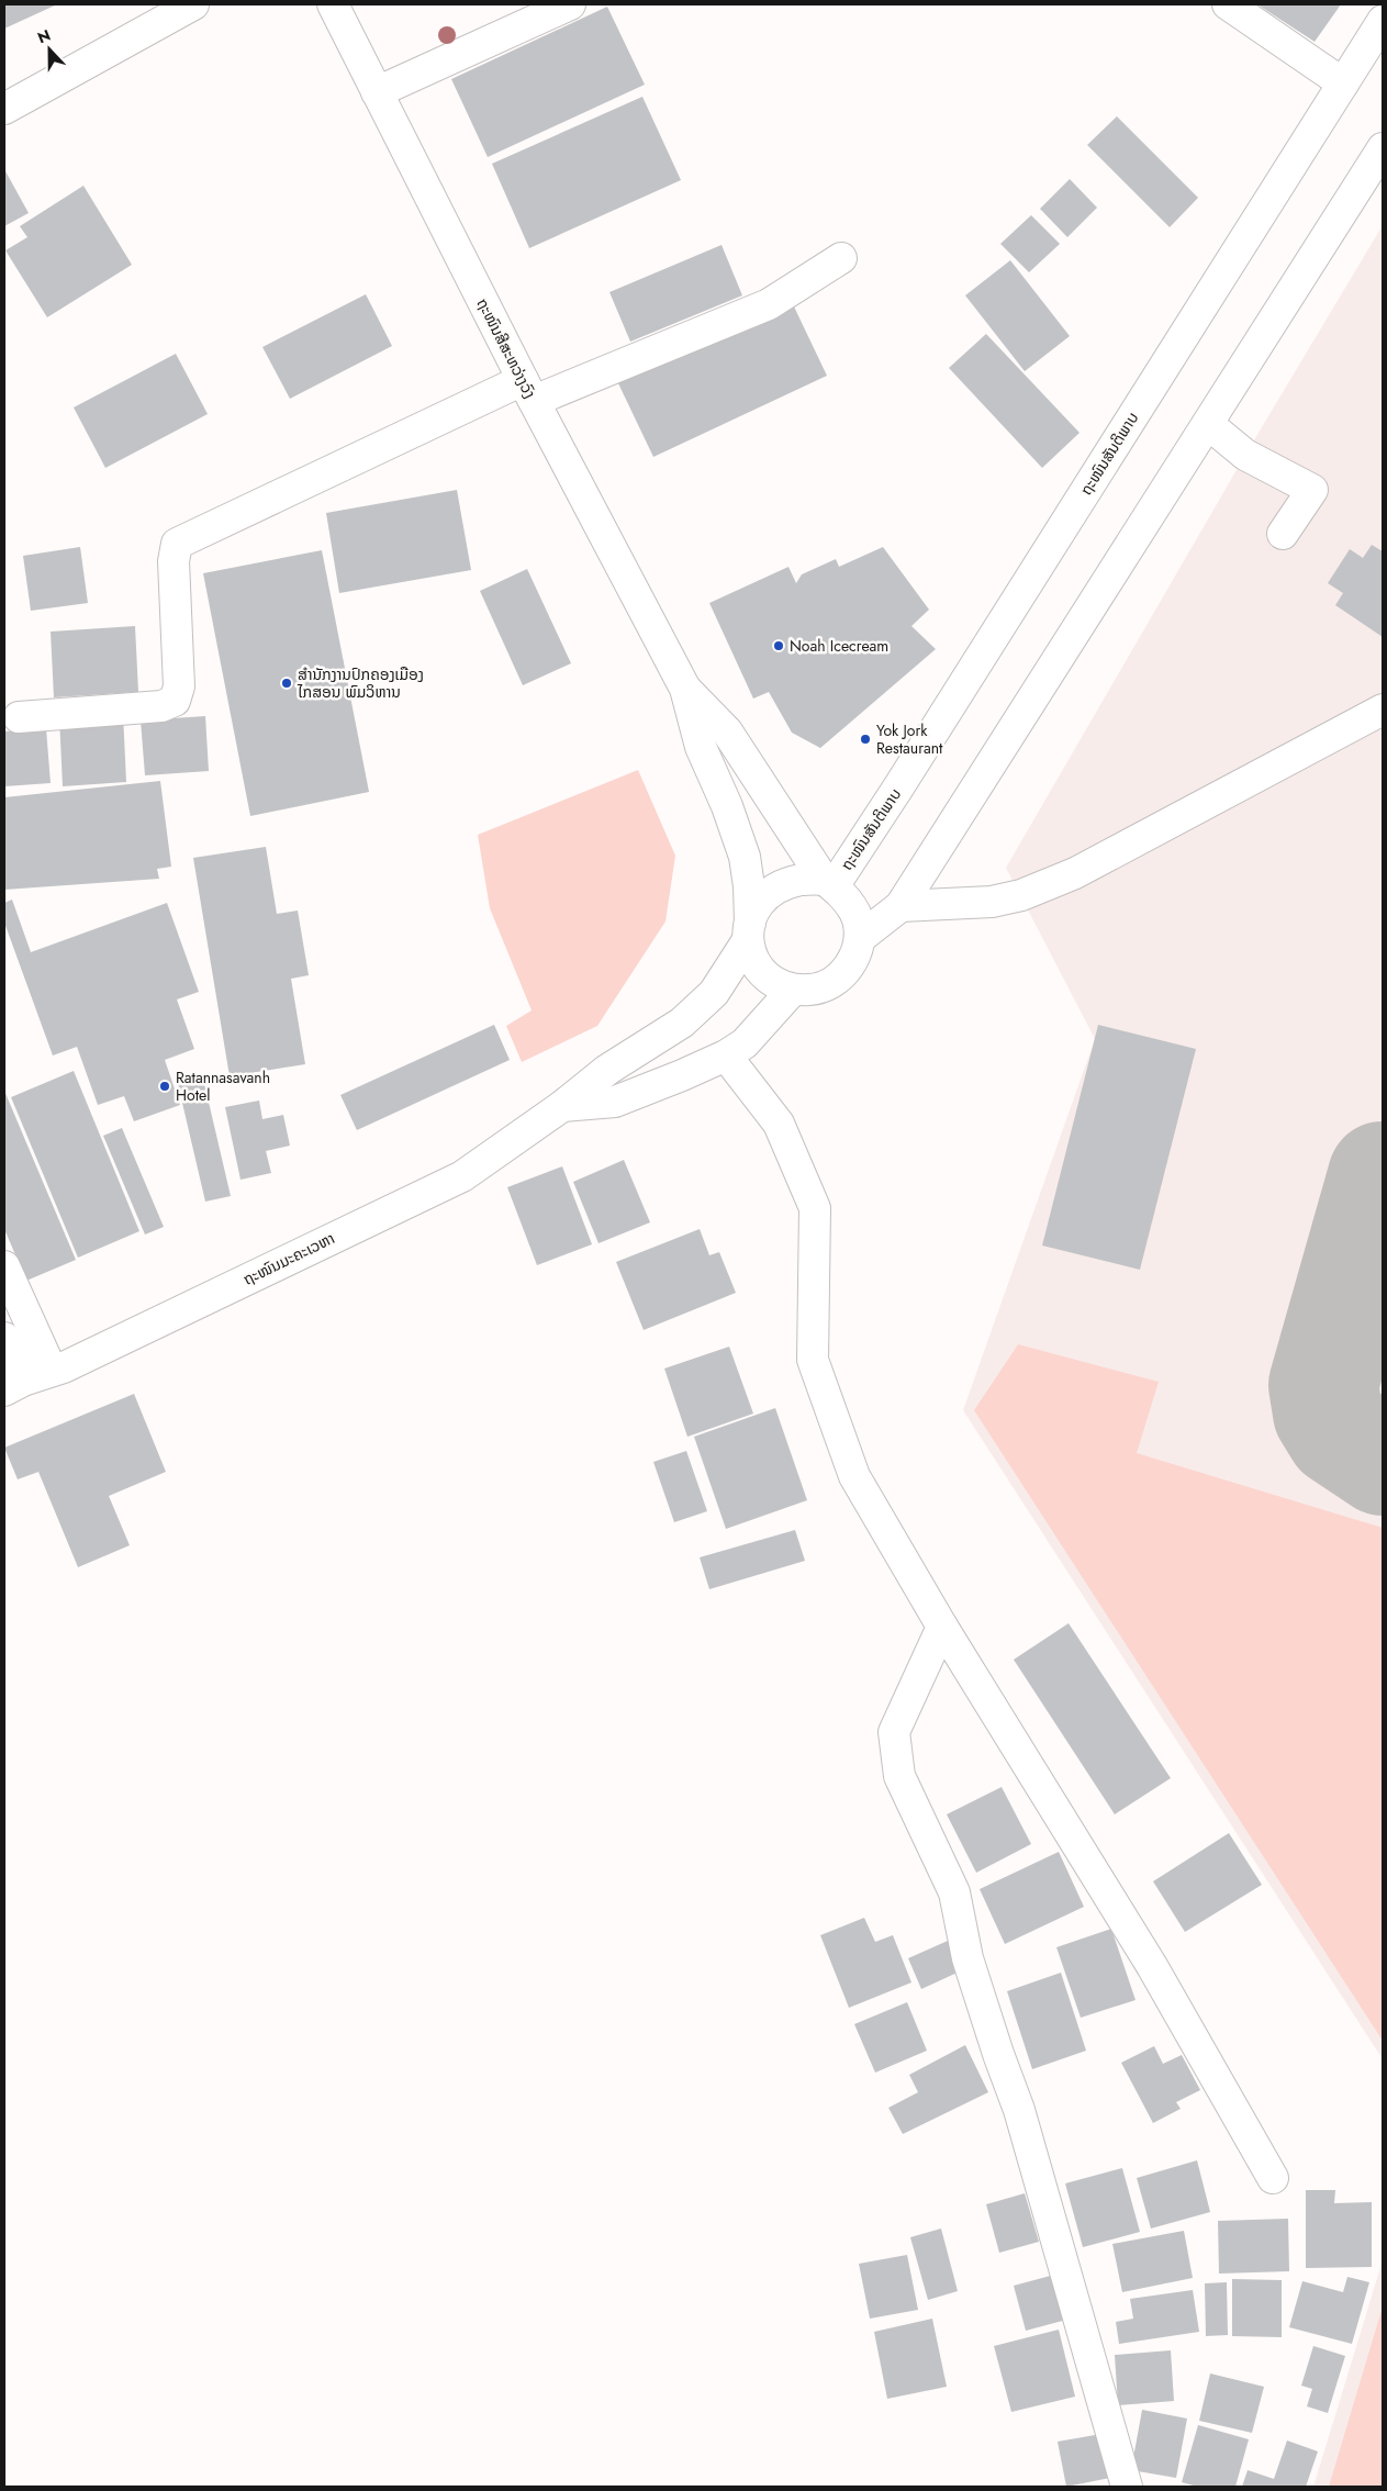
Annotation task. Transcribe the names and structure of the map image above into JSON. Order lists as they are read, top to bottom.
{
  "streets": {
    "street": ["ຖະໜົນສີສະຫວ່າງວົງ", "ຖະໜົນສັນຕິພາບ", "ຖະໜົນມະຄະເວຫາ"]
  },
  "crossings": [
    ["ຖະໜົນສັນຕິພາບ", "ຖະໜົນມະຄະເວຫາ"]
  ],
  "places": [
    "Noah Icecream",
    "ສຳນັກງານປົກຄອງເມືອງ ໄກສອນ ພົມວິຫານ",
    "Yok Jork Restaurant",
    "Ratannasavanh Hotel"
  ],
  "north": "top"
}
